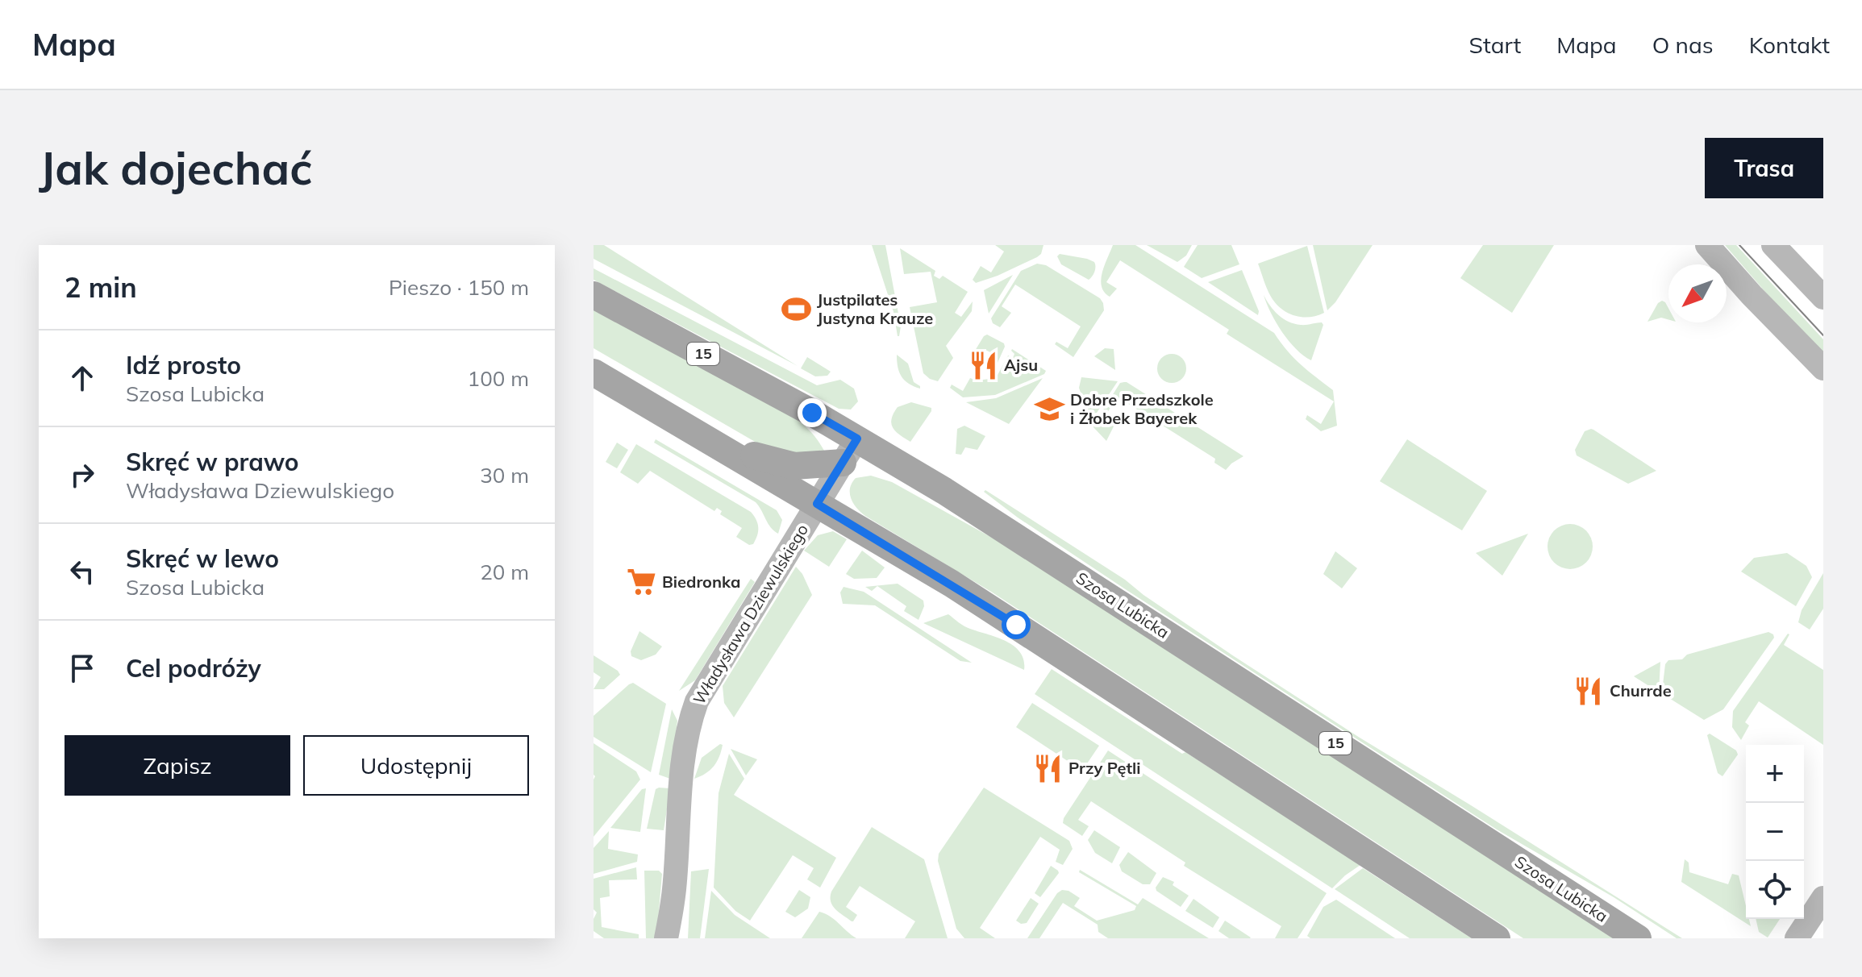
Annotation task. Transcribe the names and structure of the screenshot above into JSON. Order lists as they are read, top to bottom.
{
  "streets": {
    "main road": ["15", "Szosa Lubicka"],
    "street": ["Władysława Dziewulskiego"]
  },
  "crossings": [
    ["Szosa Lubicka", "Władysława Dziewulskiego"]
  ],
  "places": {
    "sports": ["Justpilates Justyna Krauze"],
    "restaurant": ["Ajsu", "Churrde", "Przy Pętli"],
    "school or university": ["Dobre Przedszkole i Żłobek Bayerek"],
    "supermarket": ["Biedronka"]
  },
  "north": "bottom left",
  "page": {
    "header": "Mapa",
    "nav": [
      "Start",
      "Mapa",
      "O nas",
      "Kontakt"
    ],
    "buttons": [
      "Trasa",
      ["Zapisz", "Udostępnij"]
    ],
    "title": "Jak dojechać",
    "heading": ["2 min", "Pieszo · 150 m"],
    "list": [
      ["Idź prosto", "Szosa Lubicka", "100 m"],
      ["Skręć w prawo", "Władysława Dziewulskiego", "30 m"],
      ["Skręć w lewo", "Szosa Lubicka", "20 m"],
      "Cel podróży"
    ],
    "map_buttons": ["+", "−"]
  }
}
